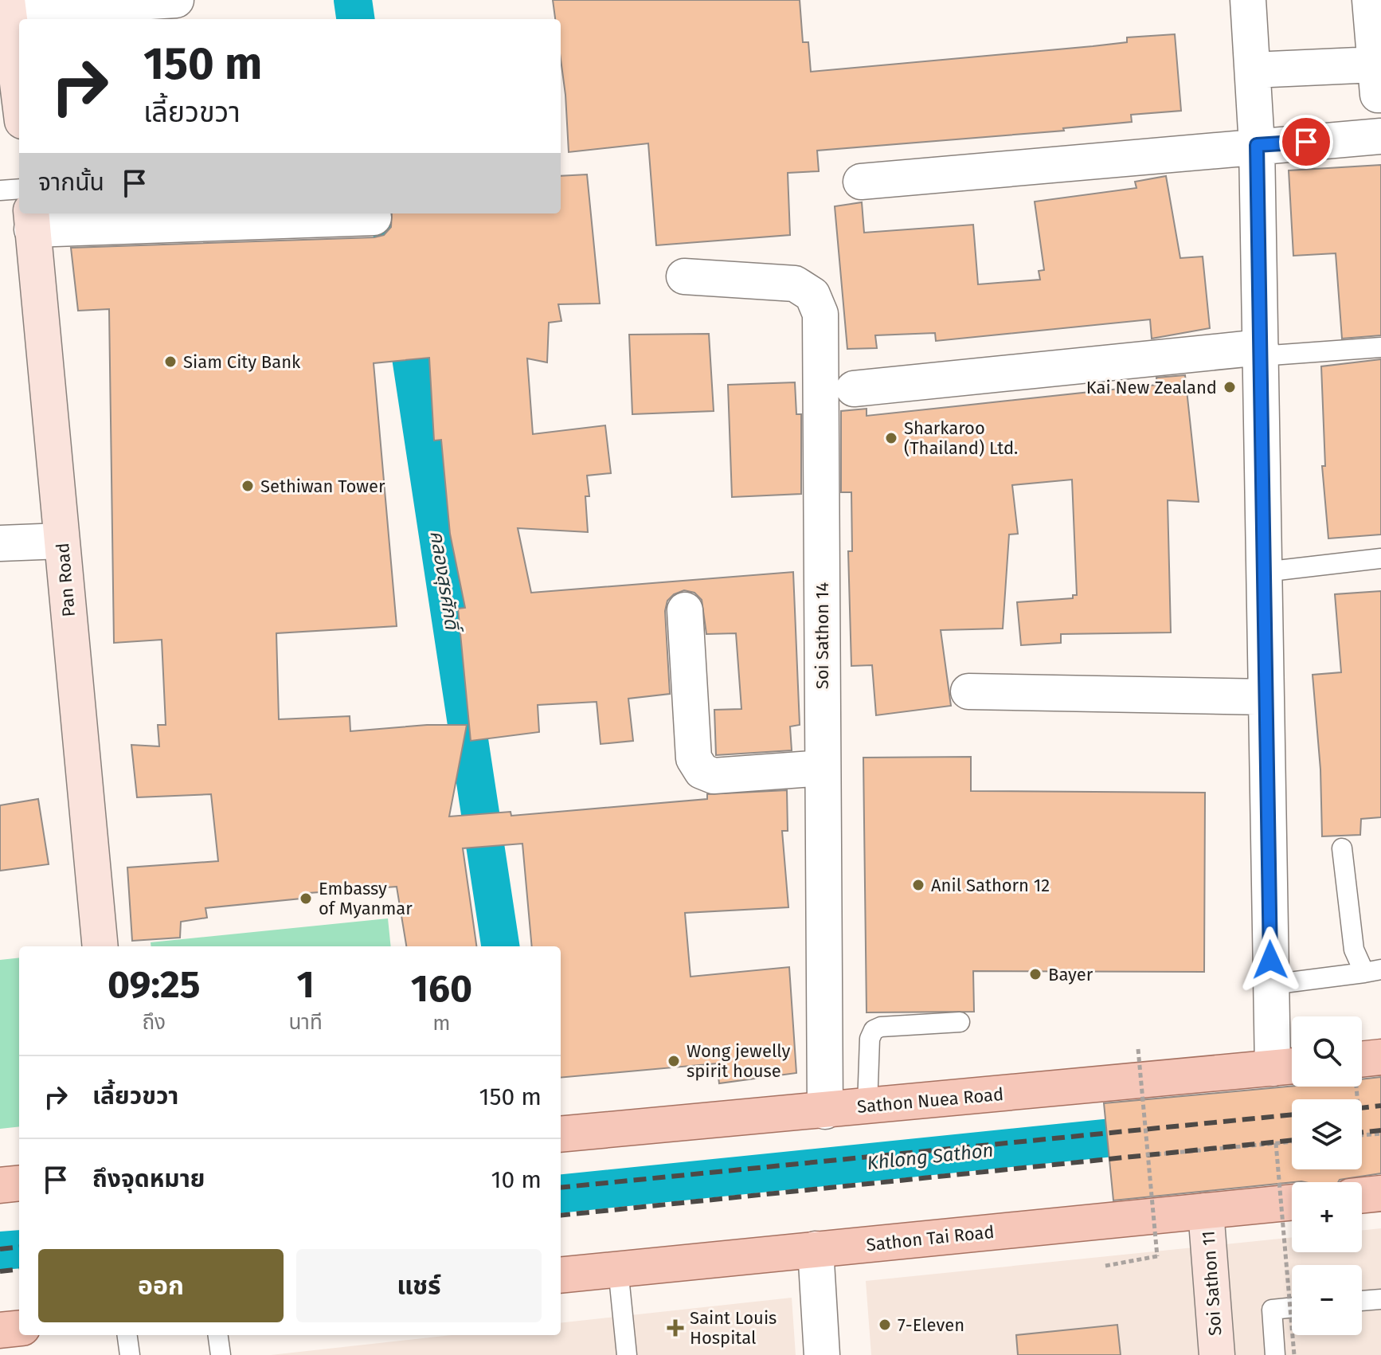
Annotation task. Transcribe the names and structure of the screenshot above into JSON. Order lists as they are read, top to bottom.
{
  "streets": {
    "main road": ["Sathon Nuea Road", "Sathon Tai Road"],
    "street": ["Pan Road", "Soi Sathon 14", "Soi Sathon 11"]
  },
  "crossings": [
    ["Soi Sathon 14", "Sathon Nuea Road"],
    ["Sathon Tai Road", "Soi Sathon 11"]
  ],
  "water": ["คลองสุรศักดิ์", "Khlong Sathon"],
  "places": {
    "other": [
      "Siam City Bank",
      "Kai New Zealand",
      "Sharkaroo (Thailand) Ltd.",
      "Sethiwan Tower",
      "Anil Sathorn 12",
      "Embassy of Myanmar",
      "Bayer",
      "Wong jewelly spirit house",
      "7-Eleven"
    ],
    "health": ["Saint Louis Hospital"]
  },
  "page": {
    "turn": ["150 m", "เลี้ยวขวา"],
    "then": "จากนั้น",
    "eta": [
      "09:25",
      "ถึง",
      "1",
      "นาที",
      "160",
      "m"
    ],
    "map_buttons": ["+", "−"],
    "list": [
      {
        "name": "เลี้ยวขวา",
        "value": "150 m"
      },
      {
        "name": "ถึงจุดหมาย",
        "value": "10 m"
      }
    ],
    "buttons": ["ออก", "แชร์"]
  }
}
